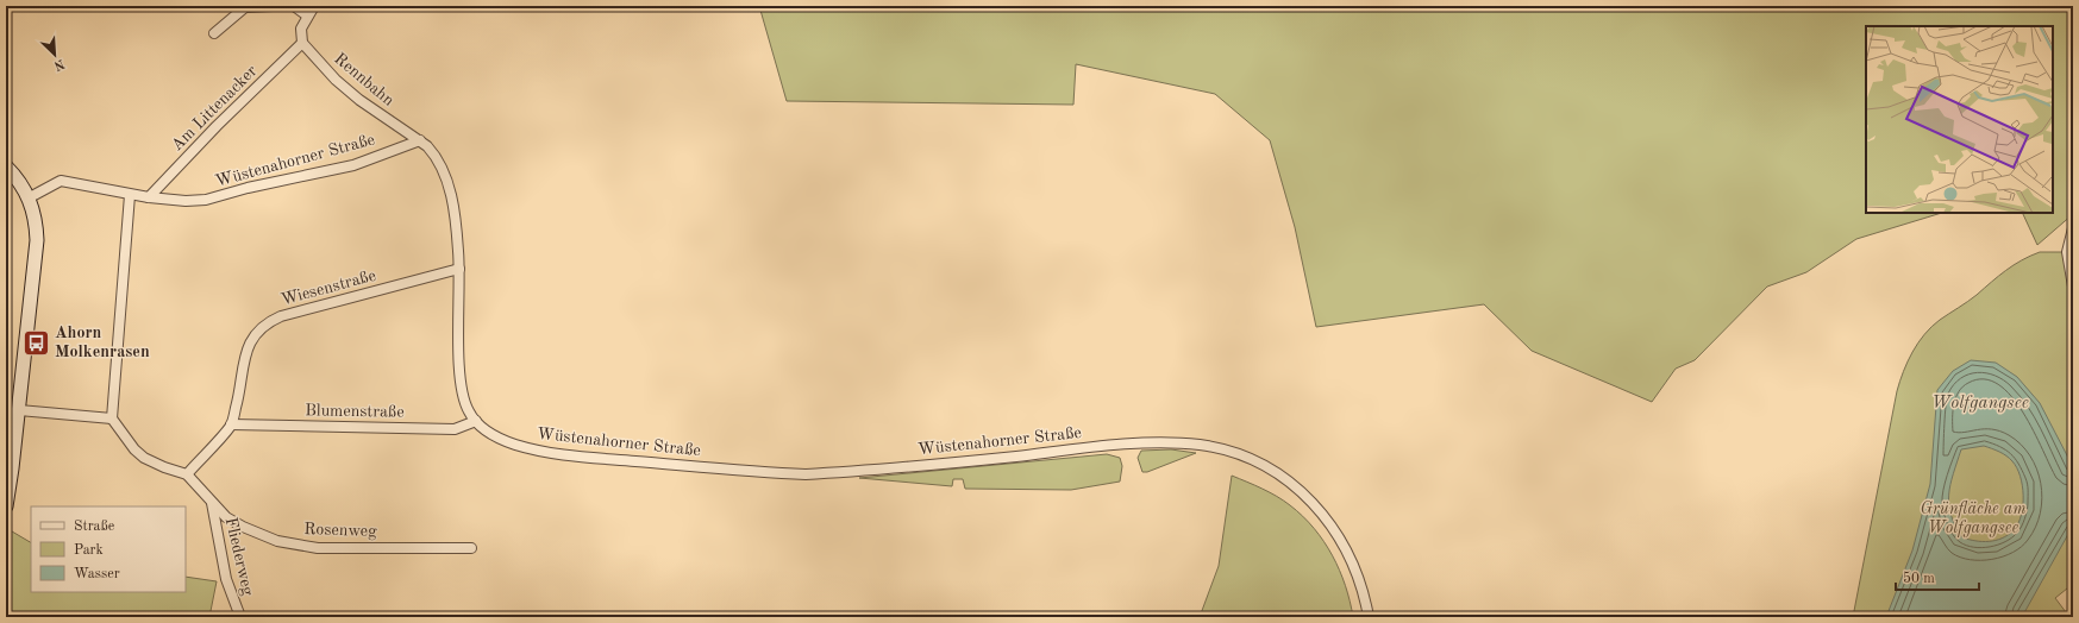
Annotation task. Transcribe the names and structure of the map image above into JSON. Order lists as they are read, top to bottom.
{
  "streets": {
    "street": [
      "Rennbahn",
      "Am Littenacker",
      "Wüstenahorner Straße",
      "Wiesenstraße",
      "Blumenstraße",
      "Rosenweg",
      "Fliederweg"
    ]
  },
  "crossings": [
    ["Rennbahn", "Am Littenacker"],
    ["Rennbahn", "Wüstenahorner Straße"],
    ["Am Littenacker", "Wüstenahorner Straße"],
    ["Wüstenahorner Straße", "Wiesenstraße"],
    ["Wüstenahorner Straße", "Blumenstraße"],
    ["Wiesenstraße", "Blumenstraße"],
    ["Wiesenstraße", "Rosenweg"],
    ["Rosenweg", "Fliederweg"]
  ],
  "water": ["Wolfgangsee"],
  "parks": ["Grünfläche am Wolfgangsee"],
  "places": {
    "bus stop": ["Ahorn Molkenrasen"]
  },
  "legend": ["Straße", "Park", "Wasser"],
  "scale_bar": "50 m",
  "north": "bottom right"
}
